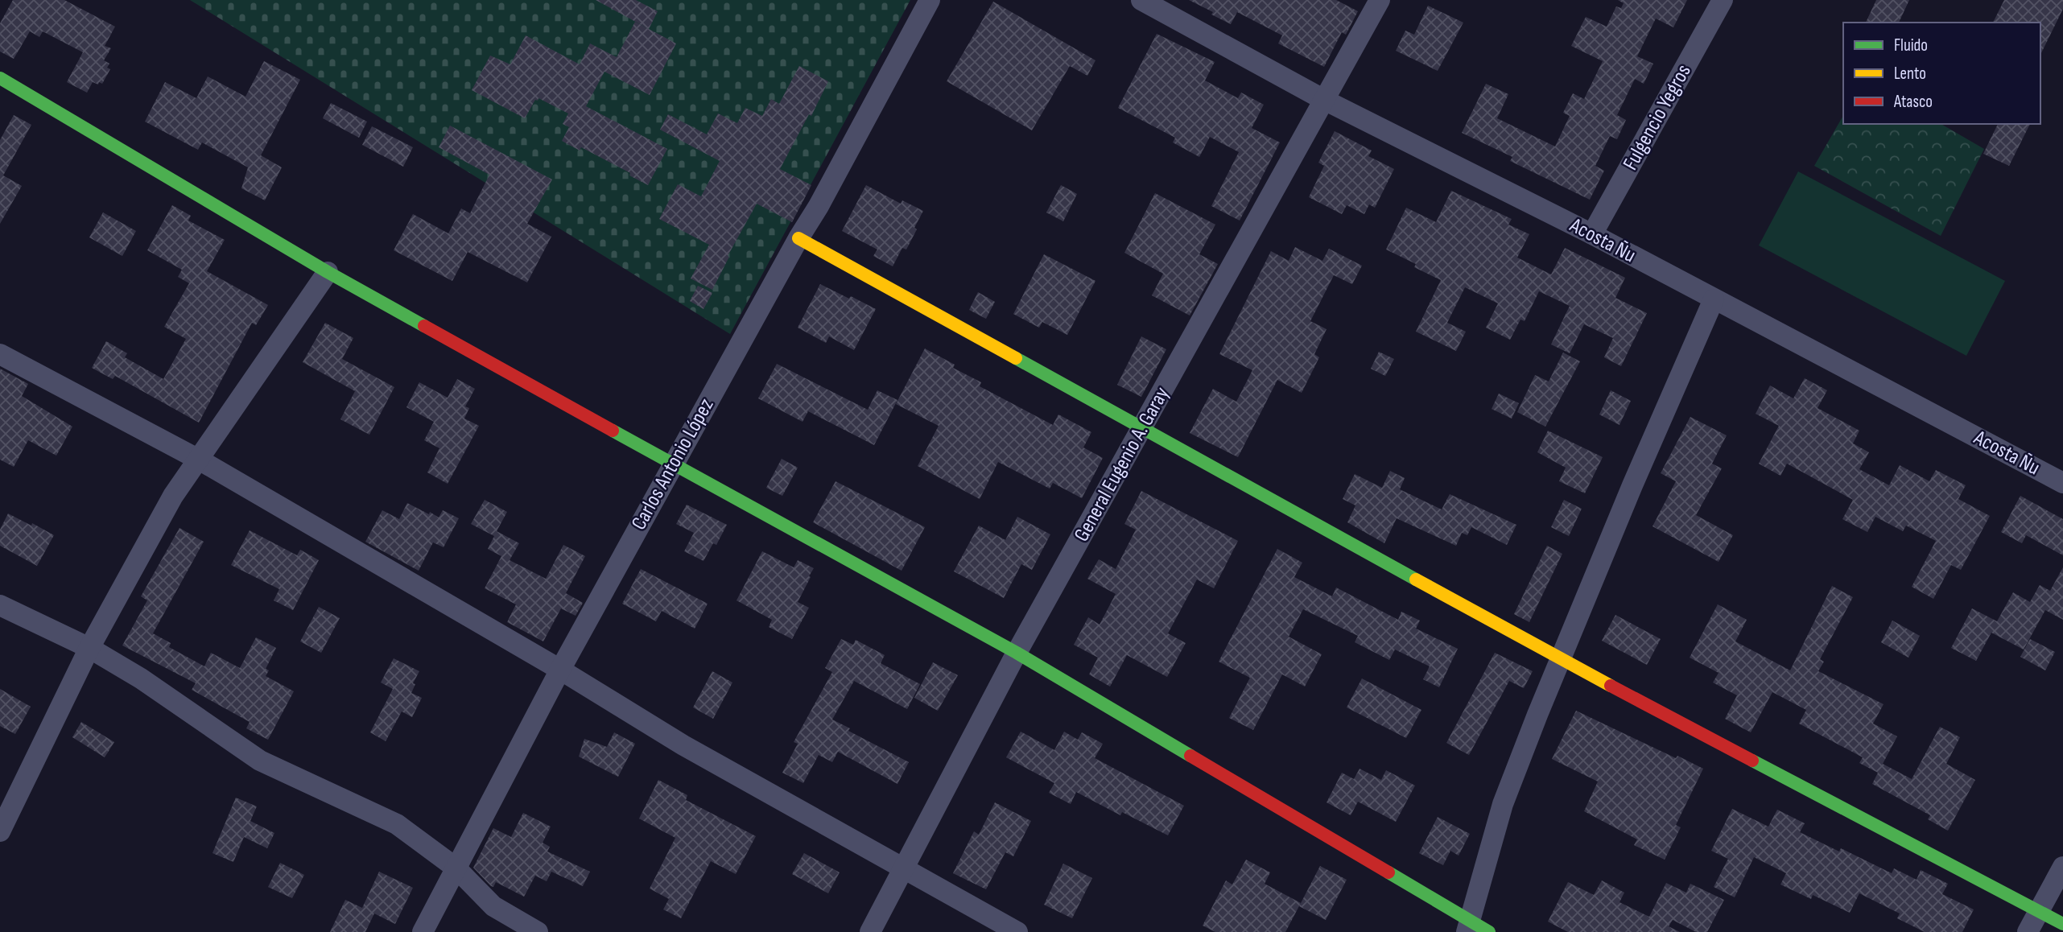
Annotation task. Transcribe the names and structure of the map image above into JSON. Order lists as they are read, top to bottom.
{
  "streets": {
    "street": [
      "Fulgencio Yegros",
      "Acosta Ñu",
      "Carlos Antonio López",
      "General Eugenio A. Garay"
    ]
  },
  "crossings": [
    ["Fulgencio Yegros", "Acosta Ñu"],
    ["Acosta Ñu", "General Eugenio A. Garay"]
  ],
  "legend": ["Fluido", "Lento", "Atasco"]
}
